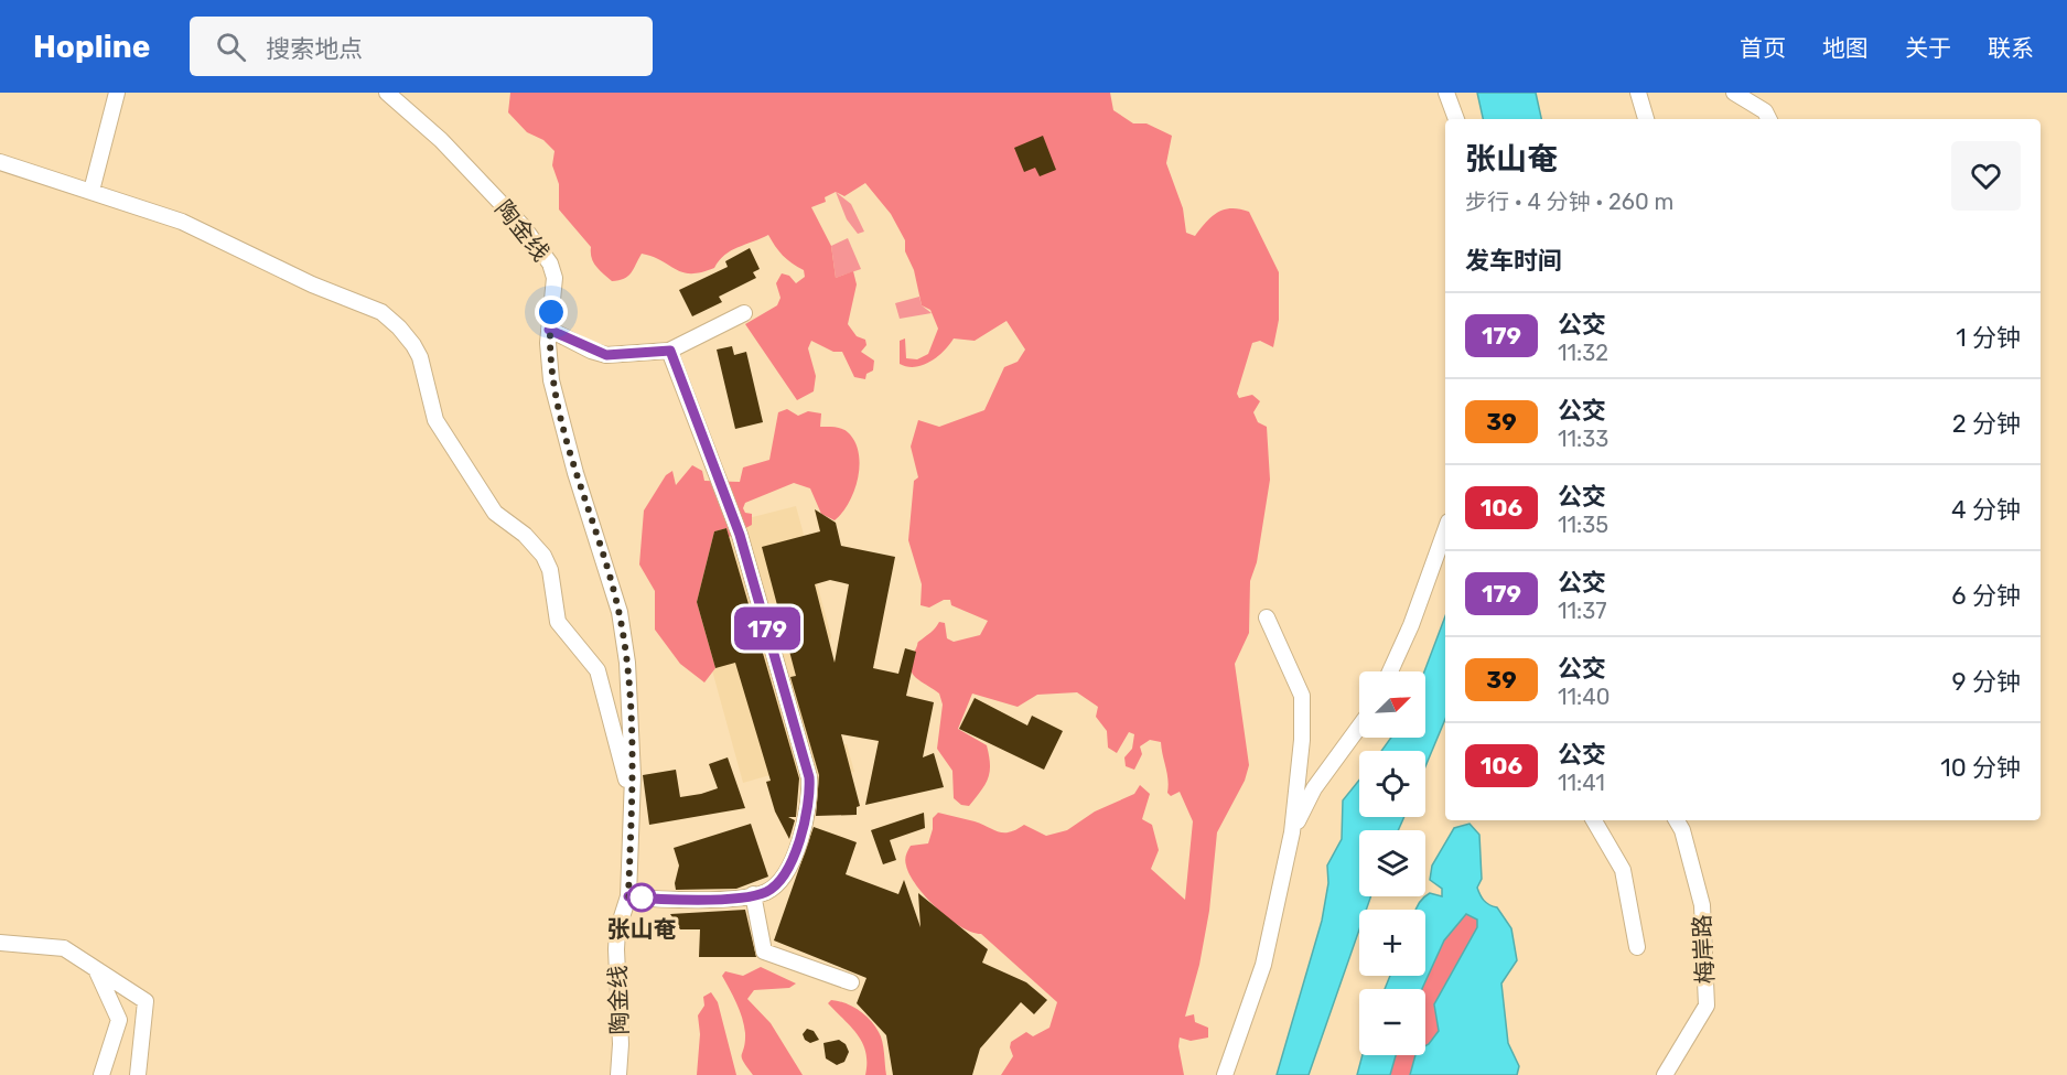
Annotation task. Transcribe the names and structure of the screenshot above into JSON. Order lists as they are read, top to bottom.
{
  "streets": {
    "street": ["陶金线", "梅岸路"]
  },
  "places": ["张山奄"],
  "lines": ["bus line 179"],
  "north": "top right",
  "page": {
    "header": "Hopline",
    "search": "搜索地点",
    "nav": [
      "首页",
      "地图",
      "关于",
      "联系"
    ],
    "on_map": "179",
    "heading": [
      ["张山奄", "步行 · 4 分钟 · 260 m"],
      "发车时间"
    ],
    "list": [
      {
        "mark": "179",
        "name": "公交",
        "note": "11:32",
        "value": "1 分钟"
      },
      {
        "mark": "39",
        "name": "公交",
        "note": "11:33",
        "value": "2 分钟"
      },
      {
        "mark": "106",
        "name": "公交",
        "note": "11:35",
        "value": "4 分钟"
      },
      {
        "mark": "179",
        "name": "公交",
        "note": "11:37",
        "value": "6 分钟"
      },
      {
        "mark": "39",
        "name": "公交",
        "note": "11:40",
        "value": "9 分钟"
      },
      {
        "mark": "106",
        "name": "公交",
        "note": "11:41",
        "value": "10 分钟"
      }
    ],
    "map_buttons": ["+", "−"]
  }
}
